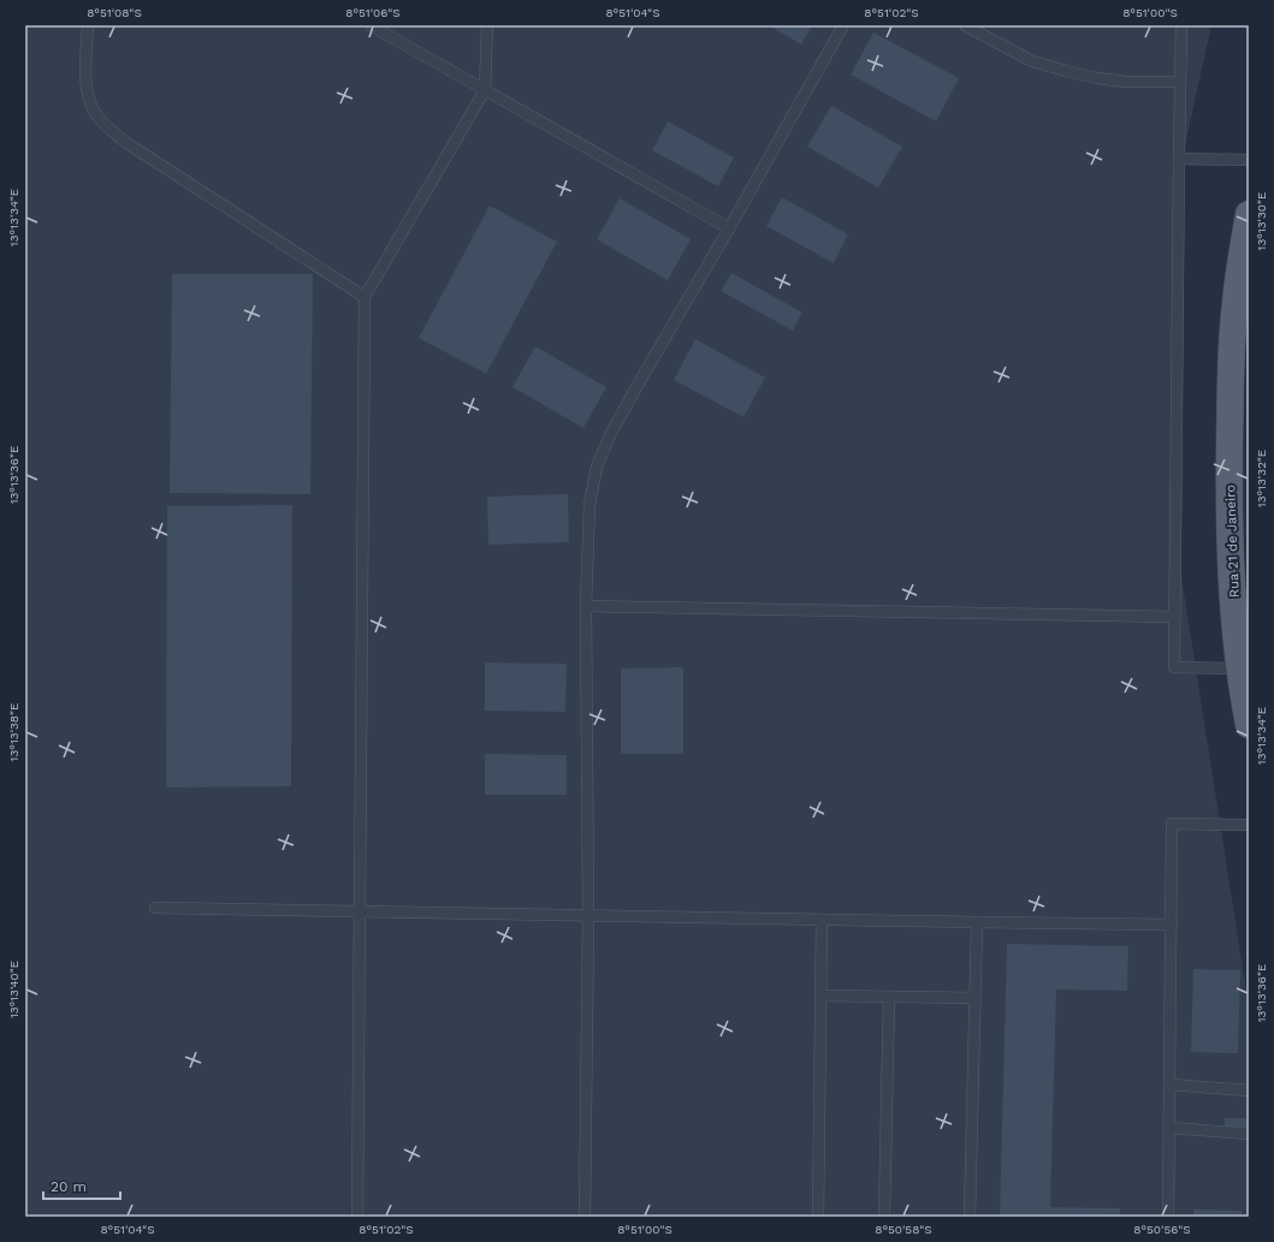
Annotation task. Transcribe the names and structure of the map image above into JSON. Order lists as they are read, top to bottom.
{
  "streets": {
    "main road": ["Rua 21 de Janeiro"]
  },
  "scale_bar": "20 m",
  "coordinates": [
    "8°51'08\"S",
    "8°51'06\"S",
    "8°51'04\"S",
    "8°51'02\"S",
    "8°51'00\"S",
    "13°13'34\"E",
    "13°13'30\"E",
    "13°13'36\"E",
    "13°13'32\"E",
    "13°13'38\"E",
    "13°13'40\"E",
    "8°50'58\"S",
    "8°50'56\"S"
  ]
}
